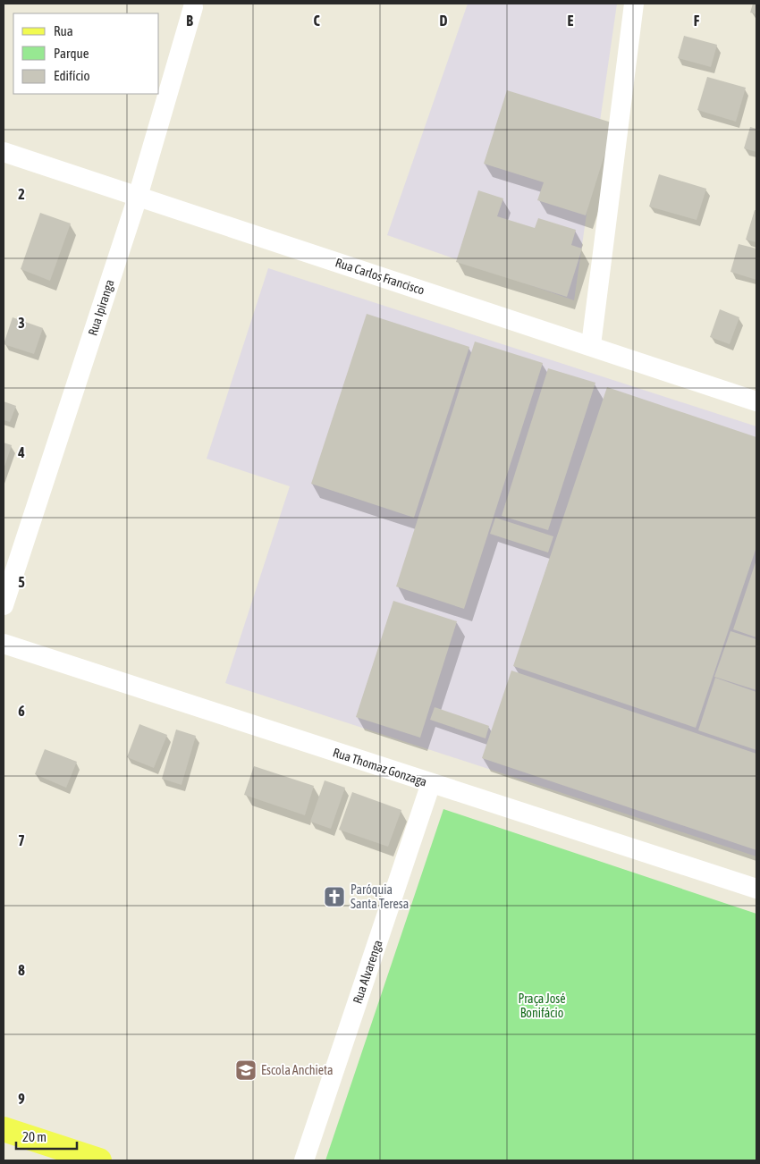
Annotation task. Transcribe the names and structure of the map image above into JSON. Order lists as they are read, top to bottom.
{
  "streets": {
    "street": [
      "Rua Carlos Francisco",
      "Rua Ipiranga",
      "Rua Thomaz Gonzaga",
      "Rua Alvarenga"
    ]
  },
  "crossings": [
    ["Rua Carlos Francisco", "Rua Ipiranga"],
    ["Rua Thomaz Gonzaga", "Rua Alvarenga"]
  ],
  "parks": ["Praça José Bonifácio"],
  "places": {
    "church": ["Paróquia Santa Teresa"],
    "school or university": ["Escola Anchieta"]
  },
  "legend": ["Rua", "Parque", "Edifício"],
  "scale_bar": "20 m",
  "grid": {
    "columns": [
      "B",
      "C",
      "D",
      "E",
      "F"
    ],
    "rows": [
      "2",
      "3",
      "4",
      "5",
      "6",
      "7",
      "8",
      "9"
    ]
  }
}
